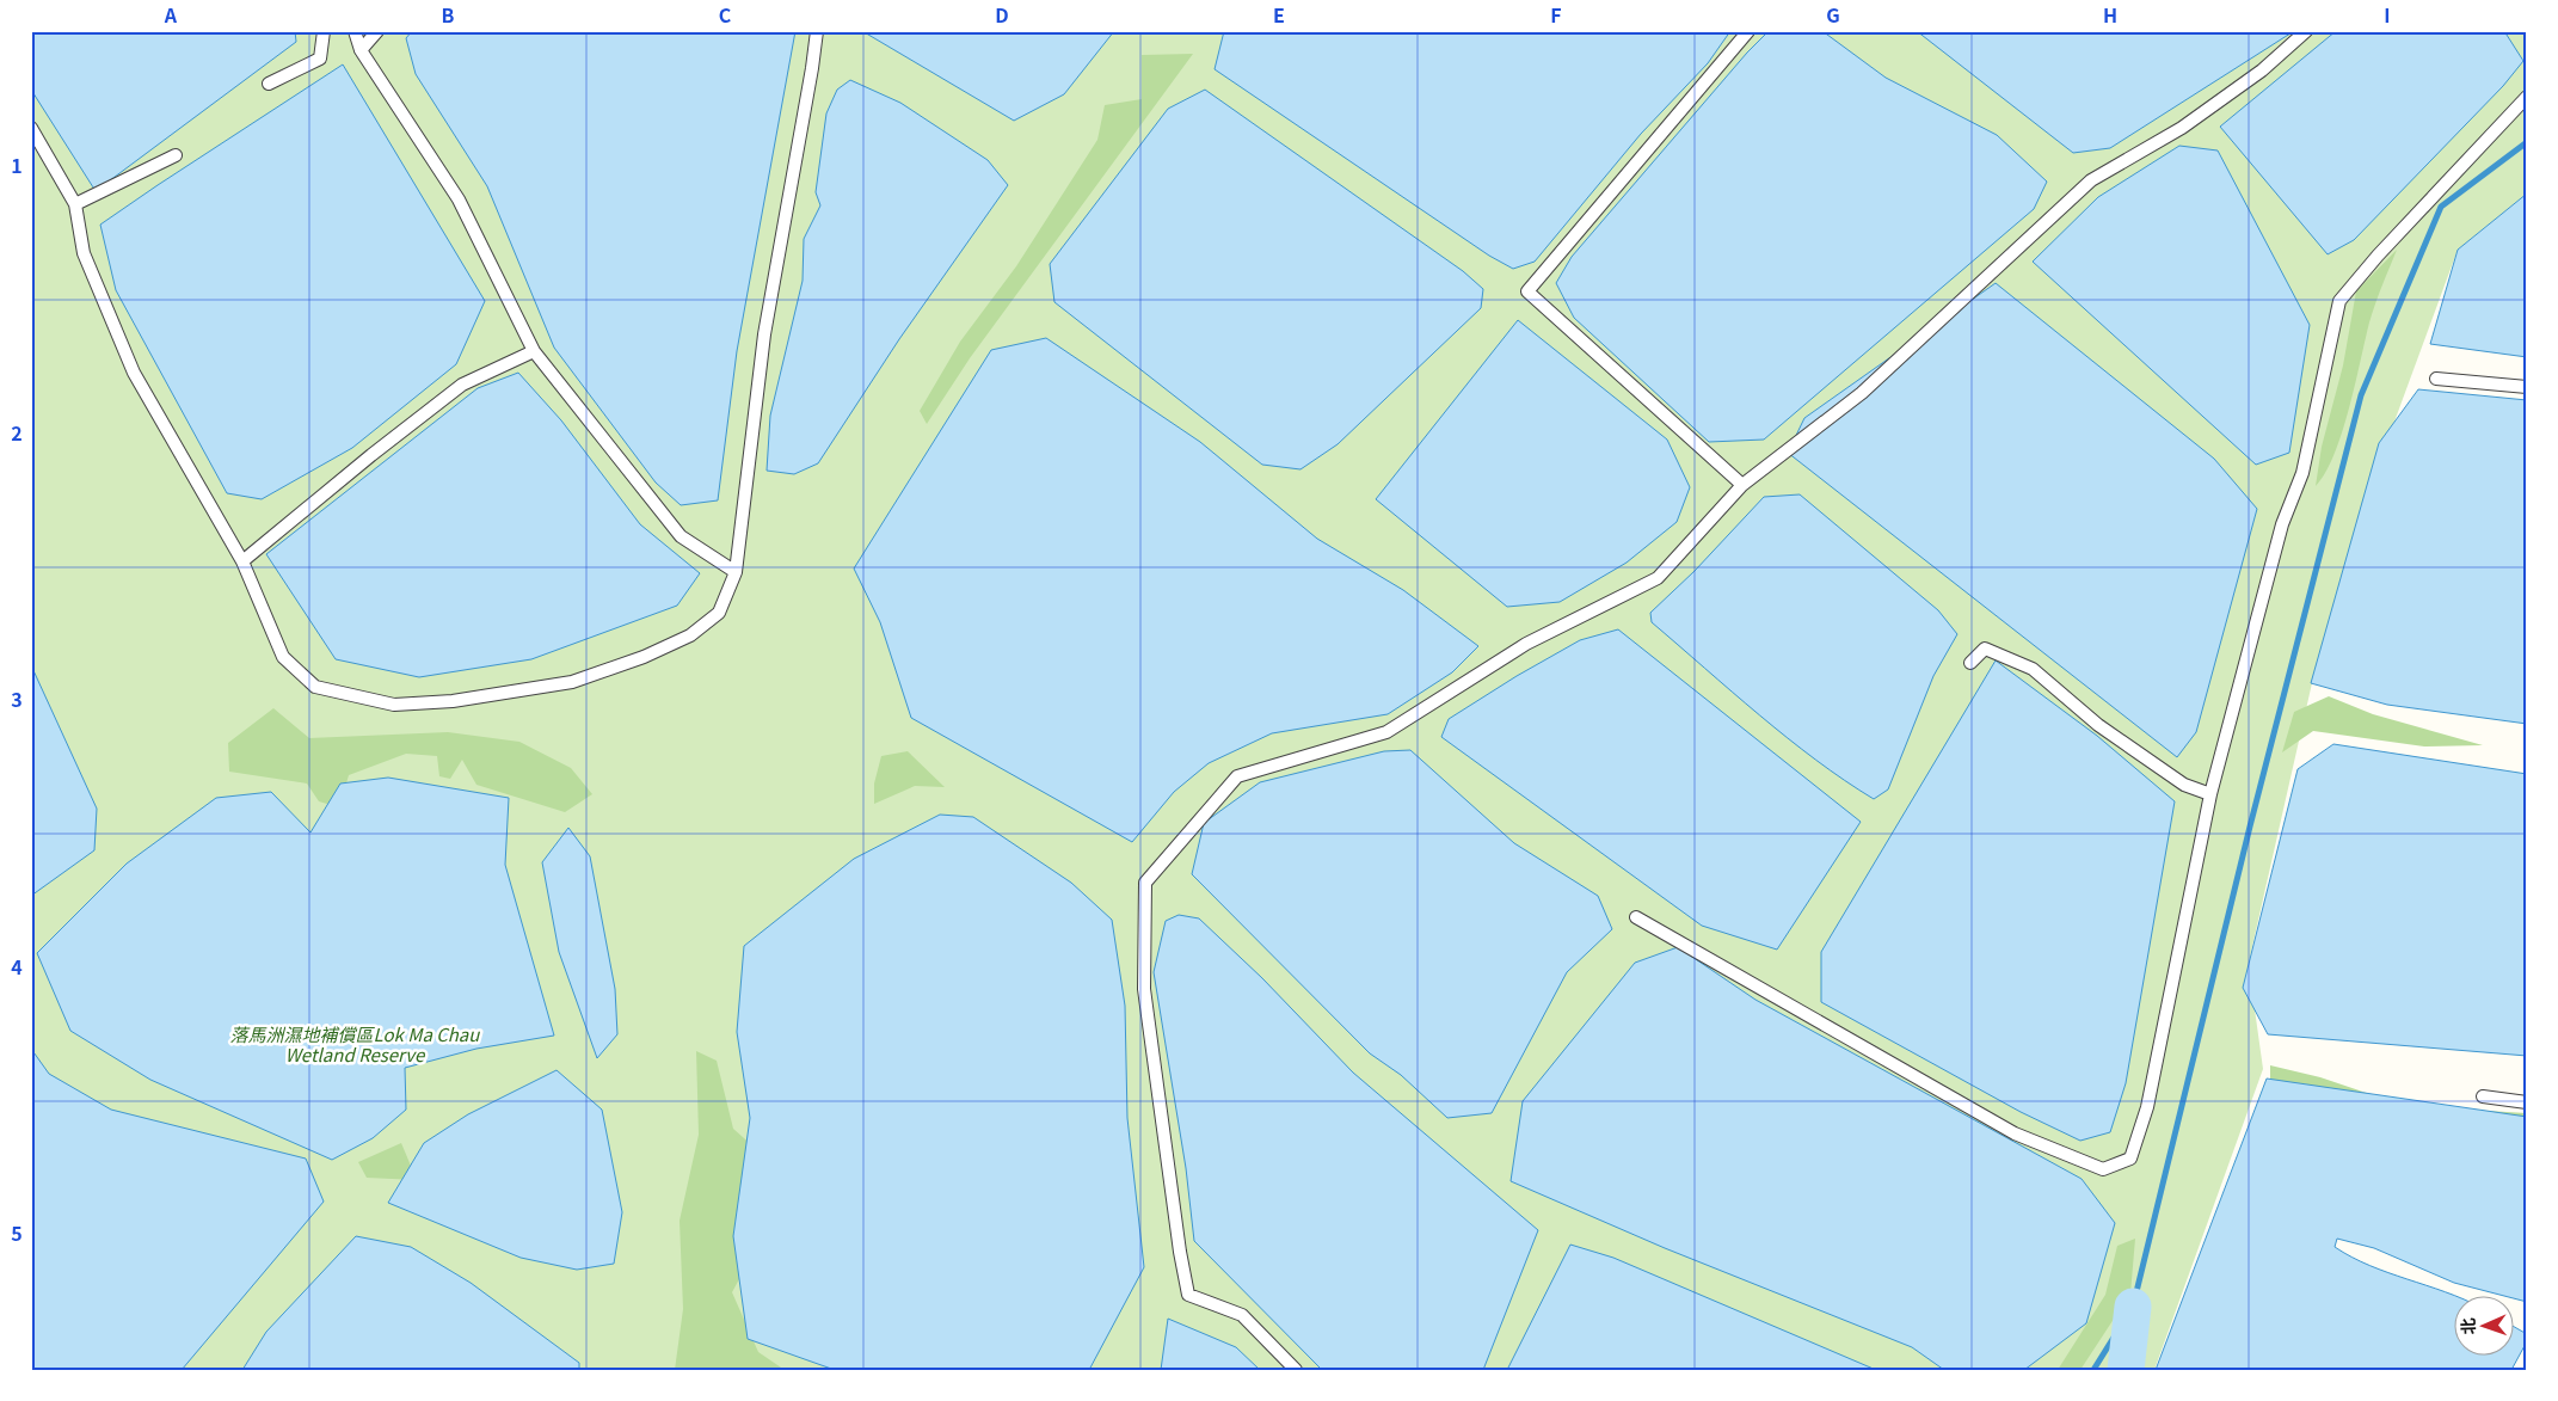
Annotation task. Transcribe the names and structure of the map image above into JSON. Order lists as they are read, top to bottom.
{
  "parks": ["落馬洲濕地補償區Lok Ma Chau Wetland Reserve"],
  "north": "left",
  "grid": {
    "columns": [
      "A",
      "B",
      "C",
      "D",
      "E",
      "F",
      "G",
      "H",
      "I"
    ],
    "rows": [
      "1",
      "2",
      "3",
      "4",
      "5"
    ]
  }
}
